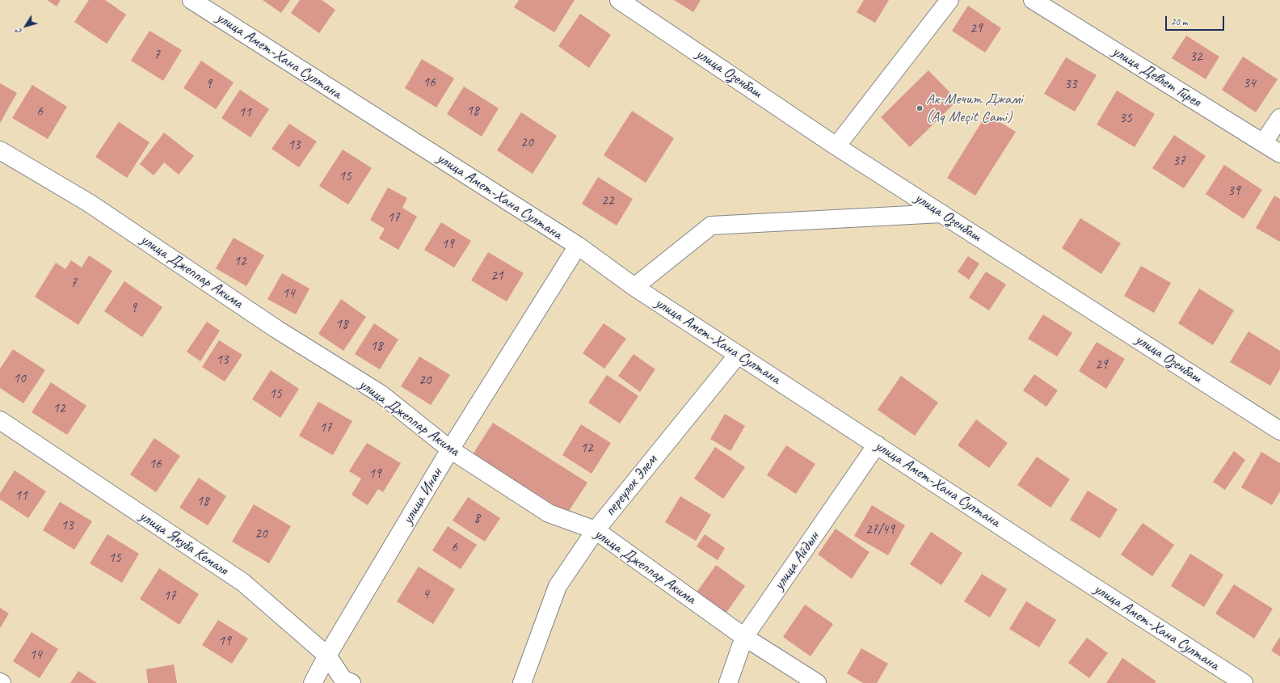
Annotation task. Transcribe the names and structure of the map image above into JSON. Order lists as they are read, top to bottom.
{
  "streets": {
    "street": [
      "улица Амет-Хана Султана",
      "улица Озенбаш",
      "улица Девлет Гирея",
      "улица Джеппар Акима",
      "переулок Элем",
      "улица Инан",
      "улица Якуба Кемаля",
      "улица Айдын"
    ]
  },
  "crossings": [
    ["улица Амет-Хана Султана", "переулок Элем"],
    ["улица Амет-Хана Султана", "улица Инан"],
    ["улица Амет-Хана Султана", "улица Айдын"],
    ["улица Джеппар Акима", "переулок Элем"],
    ["улица Джеппар Акима", "улица Инан"],
    ["улица Джеппар Акима", "улица Айдын"],
    ["улица Инан", "улица Якуба Кемаля"]
  ],
  "places": ["Ак-Мечит Джамі (Aq Meçit Cami)"],
  "house_numbers": [
    "29",
    "7",
    "32",
    "16",
    "34",
    "9",
    "33",
    "18",
    "6",
    "11",
    "35",
    "20",
    "13",
    "37",
    "15",
    "39",
    "22",
    "17",
    "19",
    "12",
    "21",
    "7",
    "14",
    "9",
    "18",
    "18",
    "13",
    "29",
    "10",
    "20",
    "15",
    "12",
    "17",
    "12",
    "16",
    "19",
    "11",
    "18",
    "8",
    "13",
    "27/49",
    "20",
    "6",
    "15",
    "4",
    "17",
    "19",
    "14"
  ],
  "scale_bar": "20 m",
  "north": "bottom left"
}
